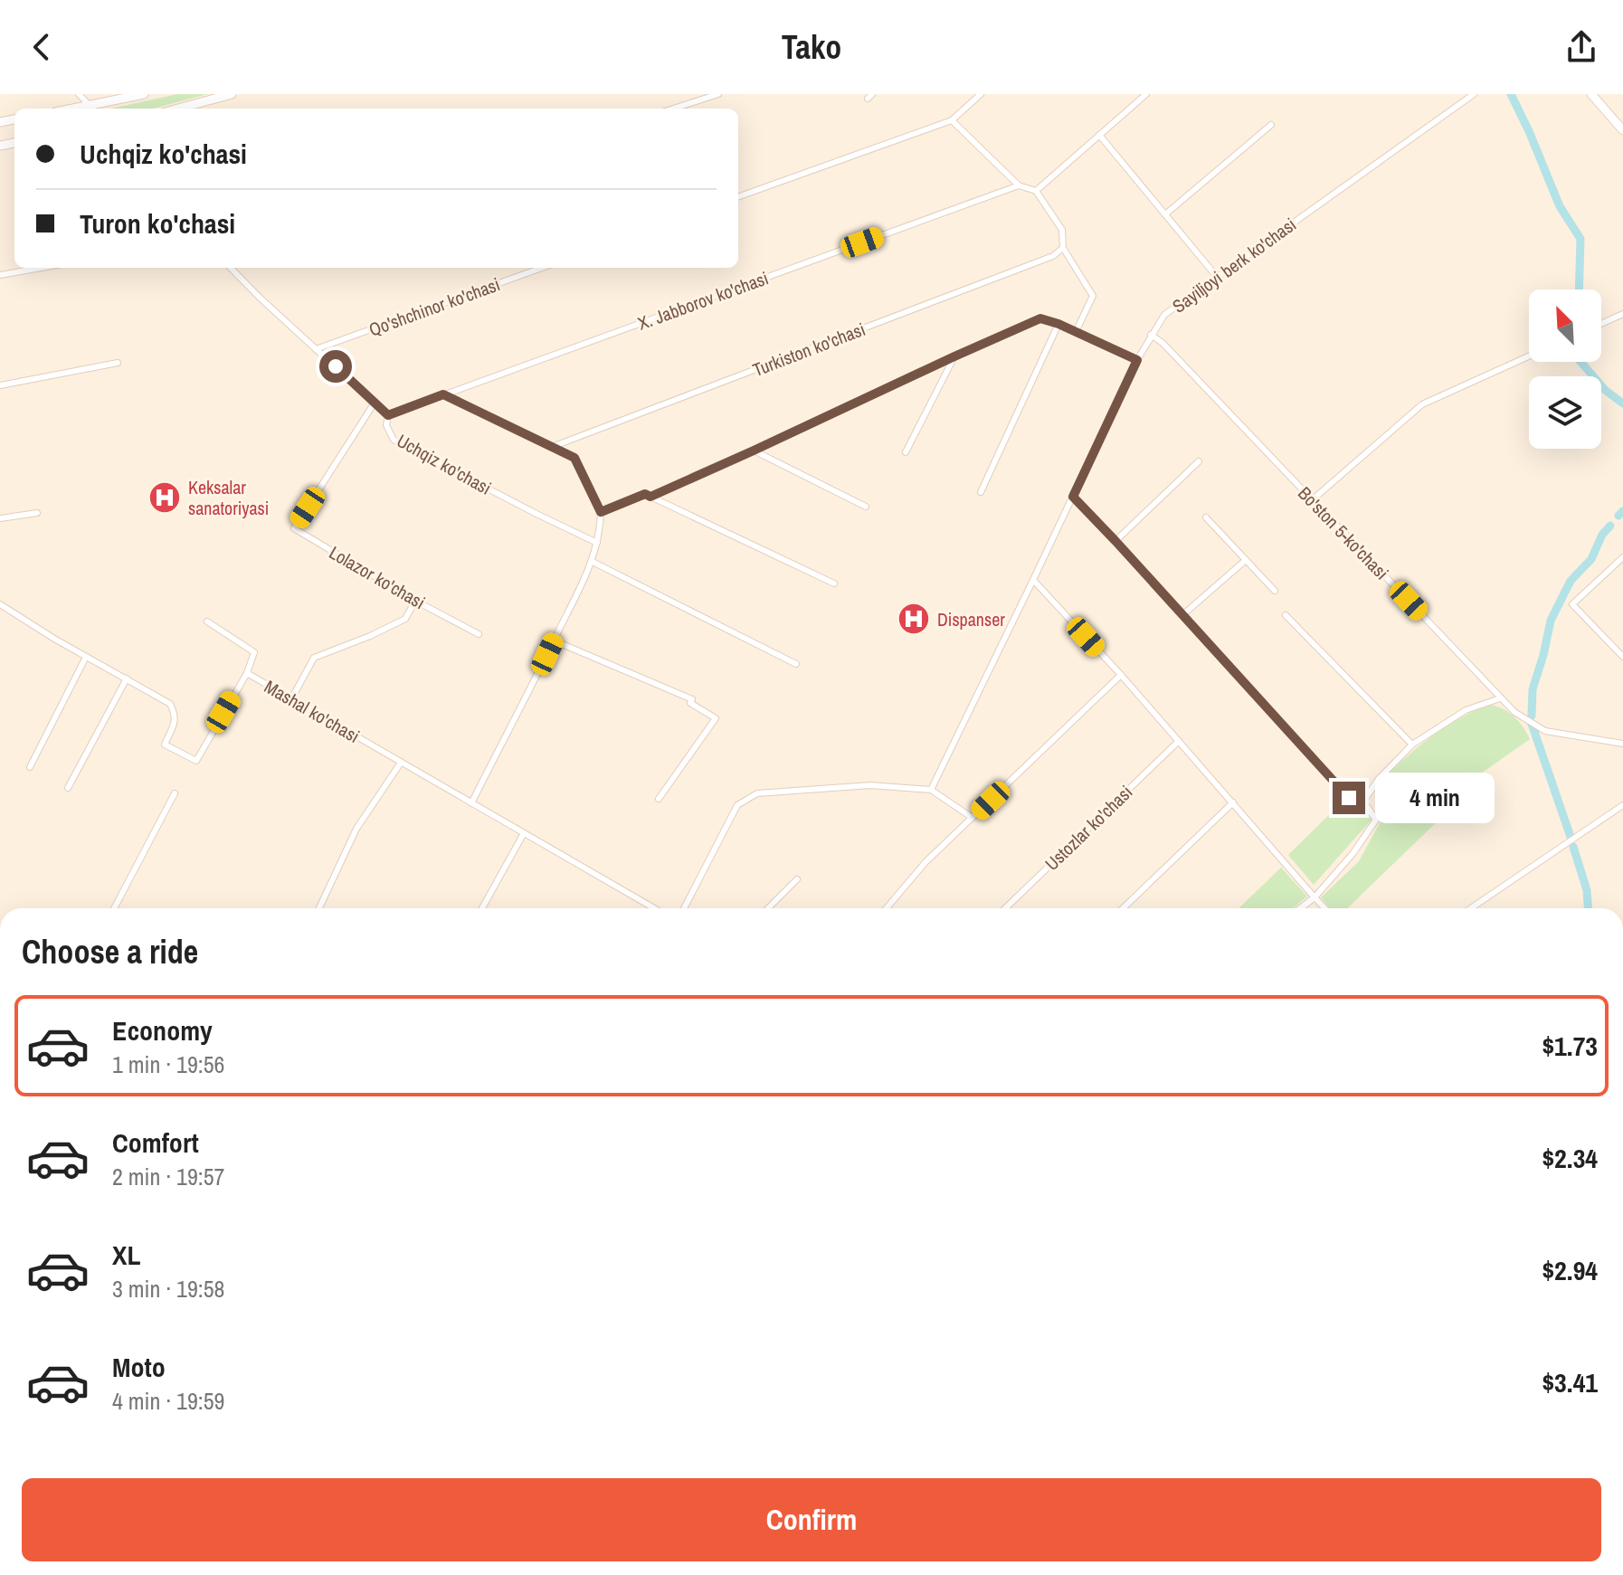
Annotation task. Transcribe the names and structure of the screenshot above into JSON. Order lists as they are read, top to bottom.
{
  "streets": {
    "street": [
      "Sayiljoyi berk ko'chasi",
      "X. Jabborov ko'chasi",
      "Qo'shchinor ko'chasi",
      "Turkiston ko'chasi",
      "Uchqiz ko'chasi",
      "Bo'ston 5-ko'chasi",
      "Lolazor ko'chasi",
      "Mashal ko'chasi",
      "Ustozlar ko'chasi"
    ]
  },
  "crossings": [
    ["Sayiljoyi berk ko'chasi", "Bo'ston 5-ko'chasi"],
    ["X. Jabborov ko'chasi", "Uchqiz ko'chasi"],
    ["Qo'shchinor ko'chasi", "Uchqiz ko'chasi"],
    ["Uchqiz ko'chasi", "Lolazor ko'chasi"]
  ],
  "places": {
    "hospital": ["Keksalar sanatoriyasi", "Dispanser"]
  },
  "north": "top left",
  "page": {
    "header": "Tako",
    "banner": ["Uchqiz ko'chasi", "Turon ko'chasi"],
    "bubble": "4 min",
    "heading": "Choose a ride",
    "list": [
      {
        "name": "Economy",
        "note": "1 min · 19:56",
        "value": "$1.73"
      },
      {
        "name": "Comfort",
        "note": "2 min · 19:57",
        "value": "$2.34"
      },
      {
        "name": "XL",
        "note": "3 min · 19:58",
        "value": "$2.94"
      },
      {
        "name": "Moto",
        "note": "4 min · 19:59",
        "value": "$3.41"
      }
    ],
    "buttons": "Confirm"
  }
}
